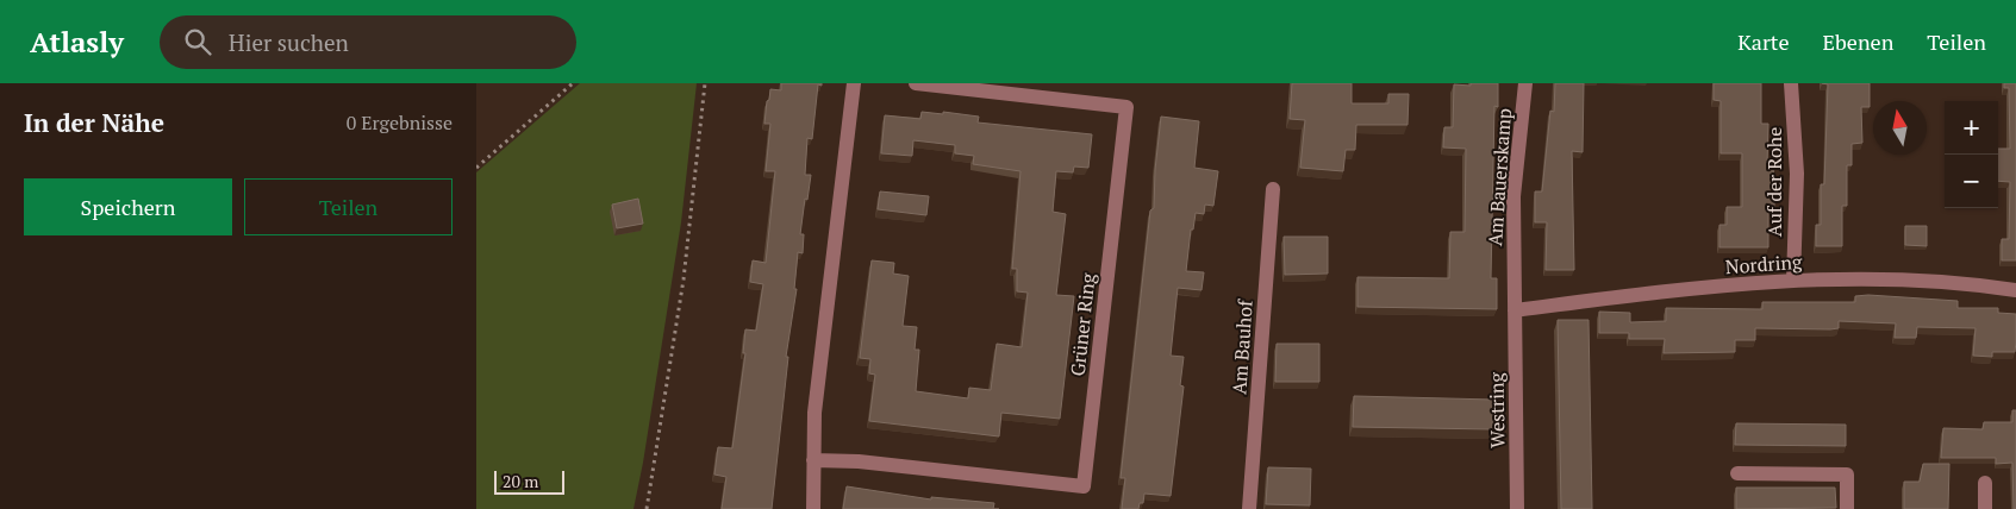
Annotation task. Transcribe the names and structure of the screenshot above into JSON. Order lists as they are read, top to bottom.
{
  "streets": {
    "street": [
      "Am Bauerskamp",
      "Auf der Rohe",
      "Nordring",
      "Grüner Ring",
      "Am Bauhof",
      "Westring"
    ]
  },
  "crossings": [
    ["Am Bauerskamp", "Nordring"],
    ["Am Bauerskamp", "Westring"],
    ["Auf der Rohe", "Nordring"],
    ["Nordring", "Westring"]
  ],
  "scale_bar": "20 m",
  "north": "top",
  "page": {
    "header": "Atlasly",
    "search": "Hier suchen",
    "nav": ["Karte", "Ebenen", "Teilen"],
    "heading": ["In der Nähe", "0 Ergebnisse"],
    "map_buttons": ["+", "−"],
    "buttons": ["Speichern", "Teilen"],
    "scale": "20 m"
  }
}
